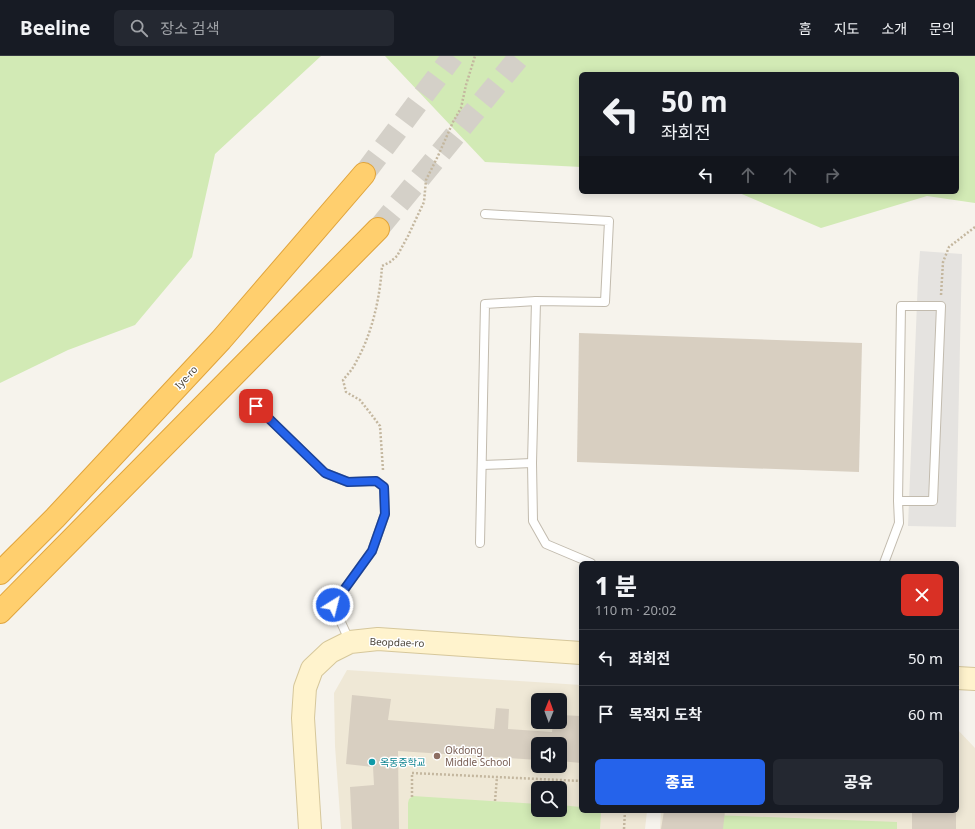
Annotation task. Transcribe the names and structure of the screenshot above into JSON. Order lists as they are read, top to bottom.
{
  "streets": {
    "highway": ["Iye-ro"],
    "street": ["Beopdae-ro"]
  },
  "places": ["Okdong Middle School", "옥동중학교"],
  "north": "top",
  "page": {
    "header": "Beeline",
    "search": "장소 검색",
    "nav": [
      "홈",
      "지도",
      "소개",
      "문의"
    ],
    "turn": ["50 m", "좌회전"],
    "heading": ["1 분", "110 m · 20:02"],
    "list": [
      {
        "name": "좌회전",
        "value": "50 m"
      },
      {
        "name": "목적지 도착",
        "value": "60 m"
      }
    ],
    "buttons": ["종료", "공유"]
  }
}
